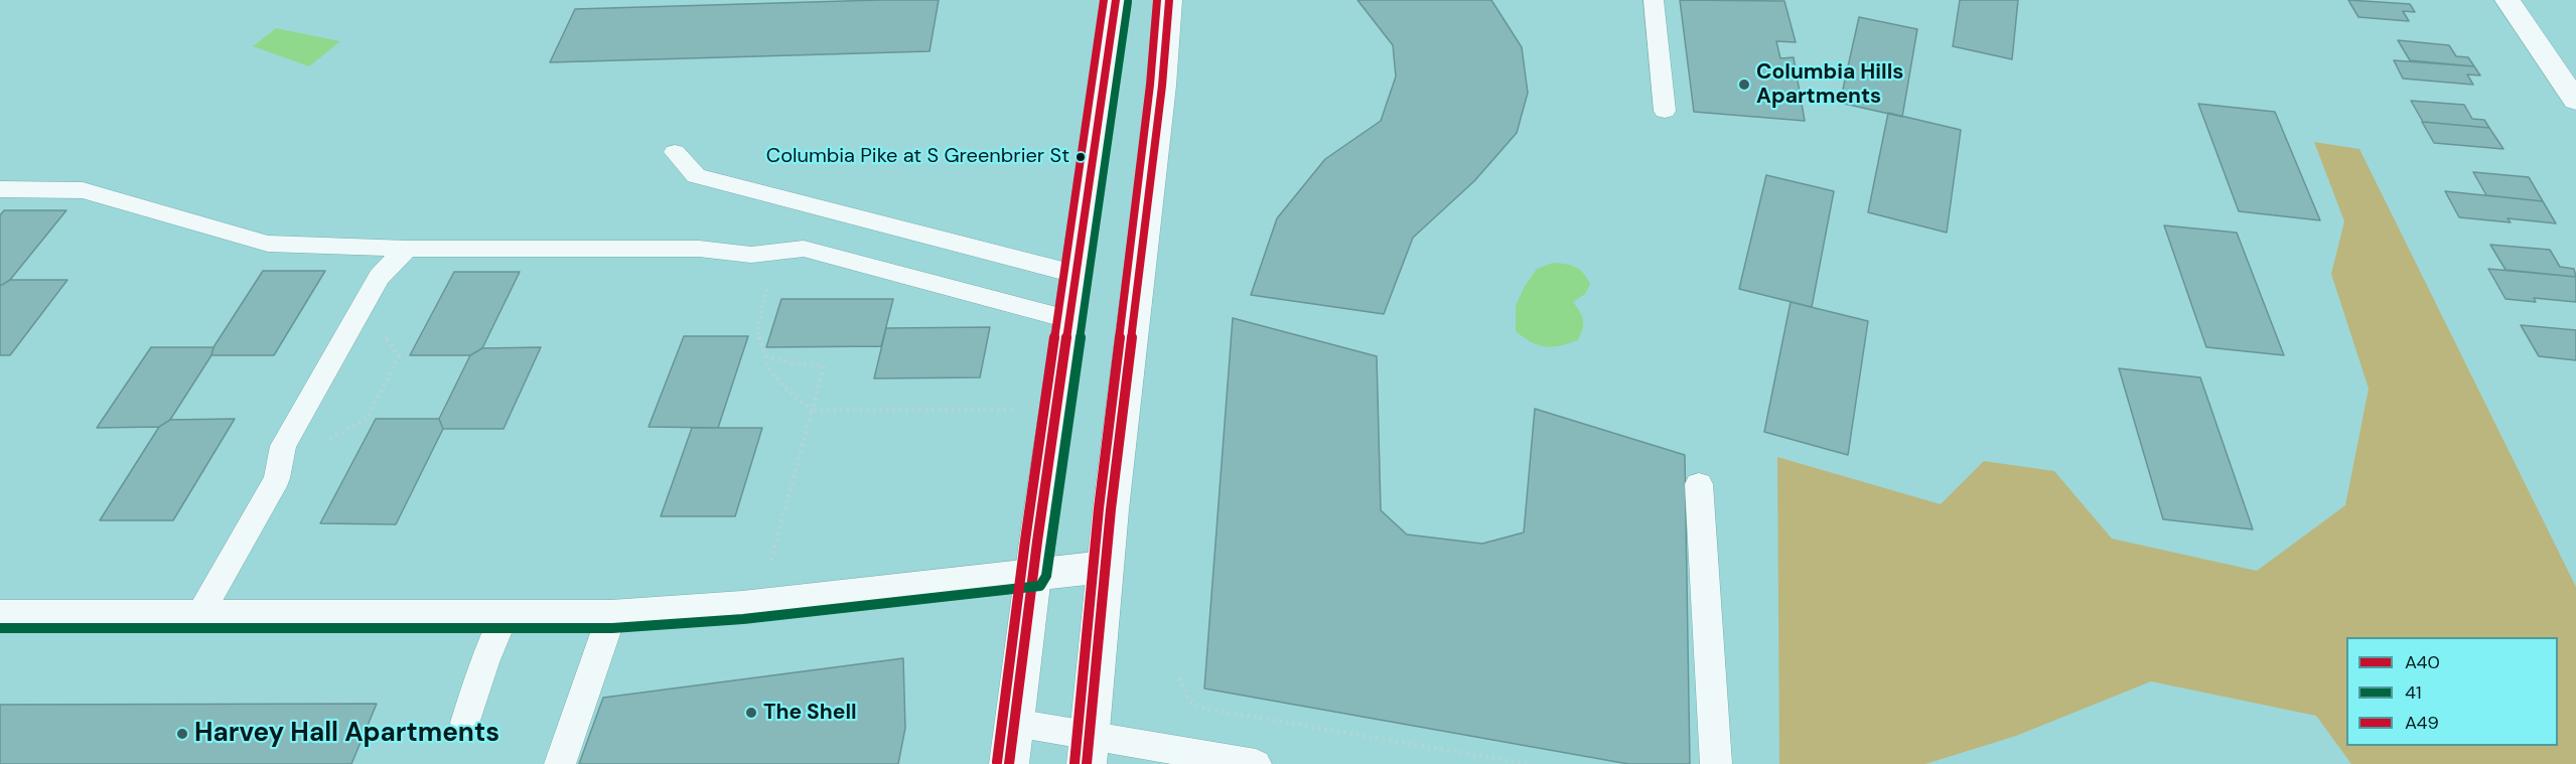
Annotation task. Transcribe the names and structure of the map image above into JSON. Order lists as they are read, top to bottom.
{
  "places": [
    "Columbia Hills Apartments",
    "Columbia Pike at S Greenbrier St",
    "The Shell",
    "Harvey Hall Apartments"
  ],
  "lines": ["transit line A40", "transit line A49", "transit line 41"],
  "legend": ["A40", "41", "A49"]
}
